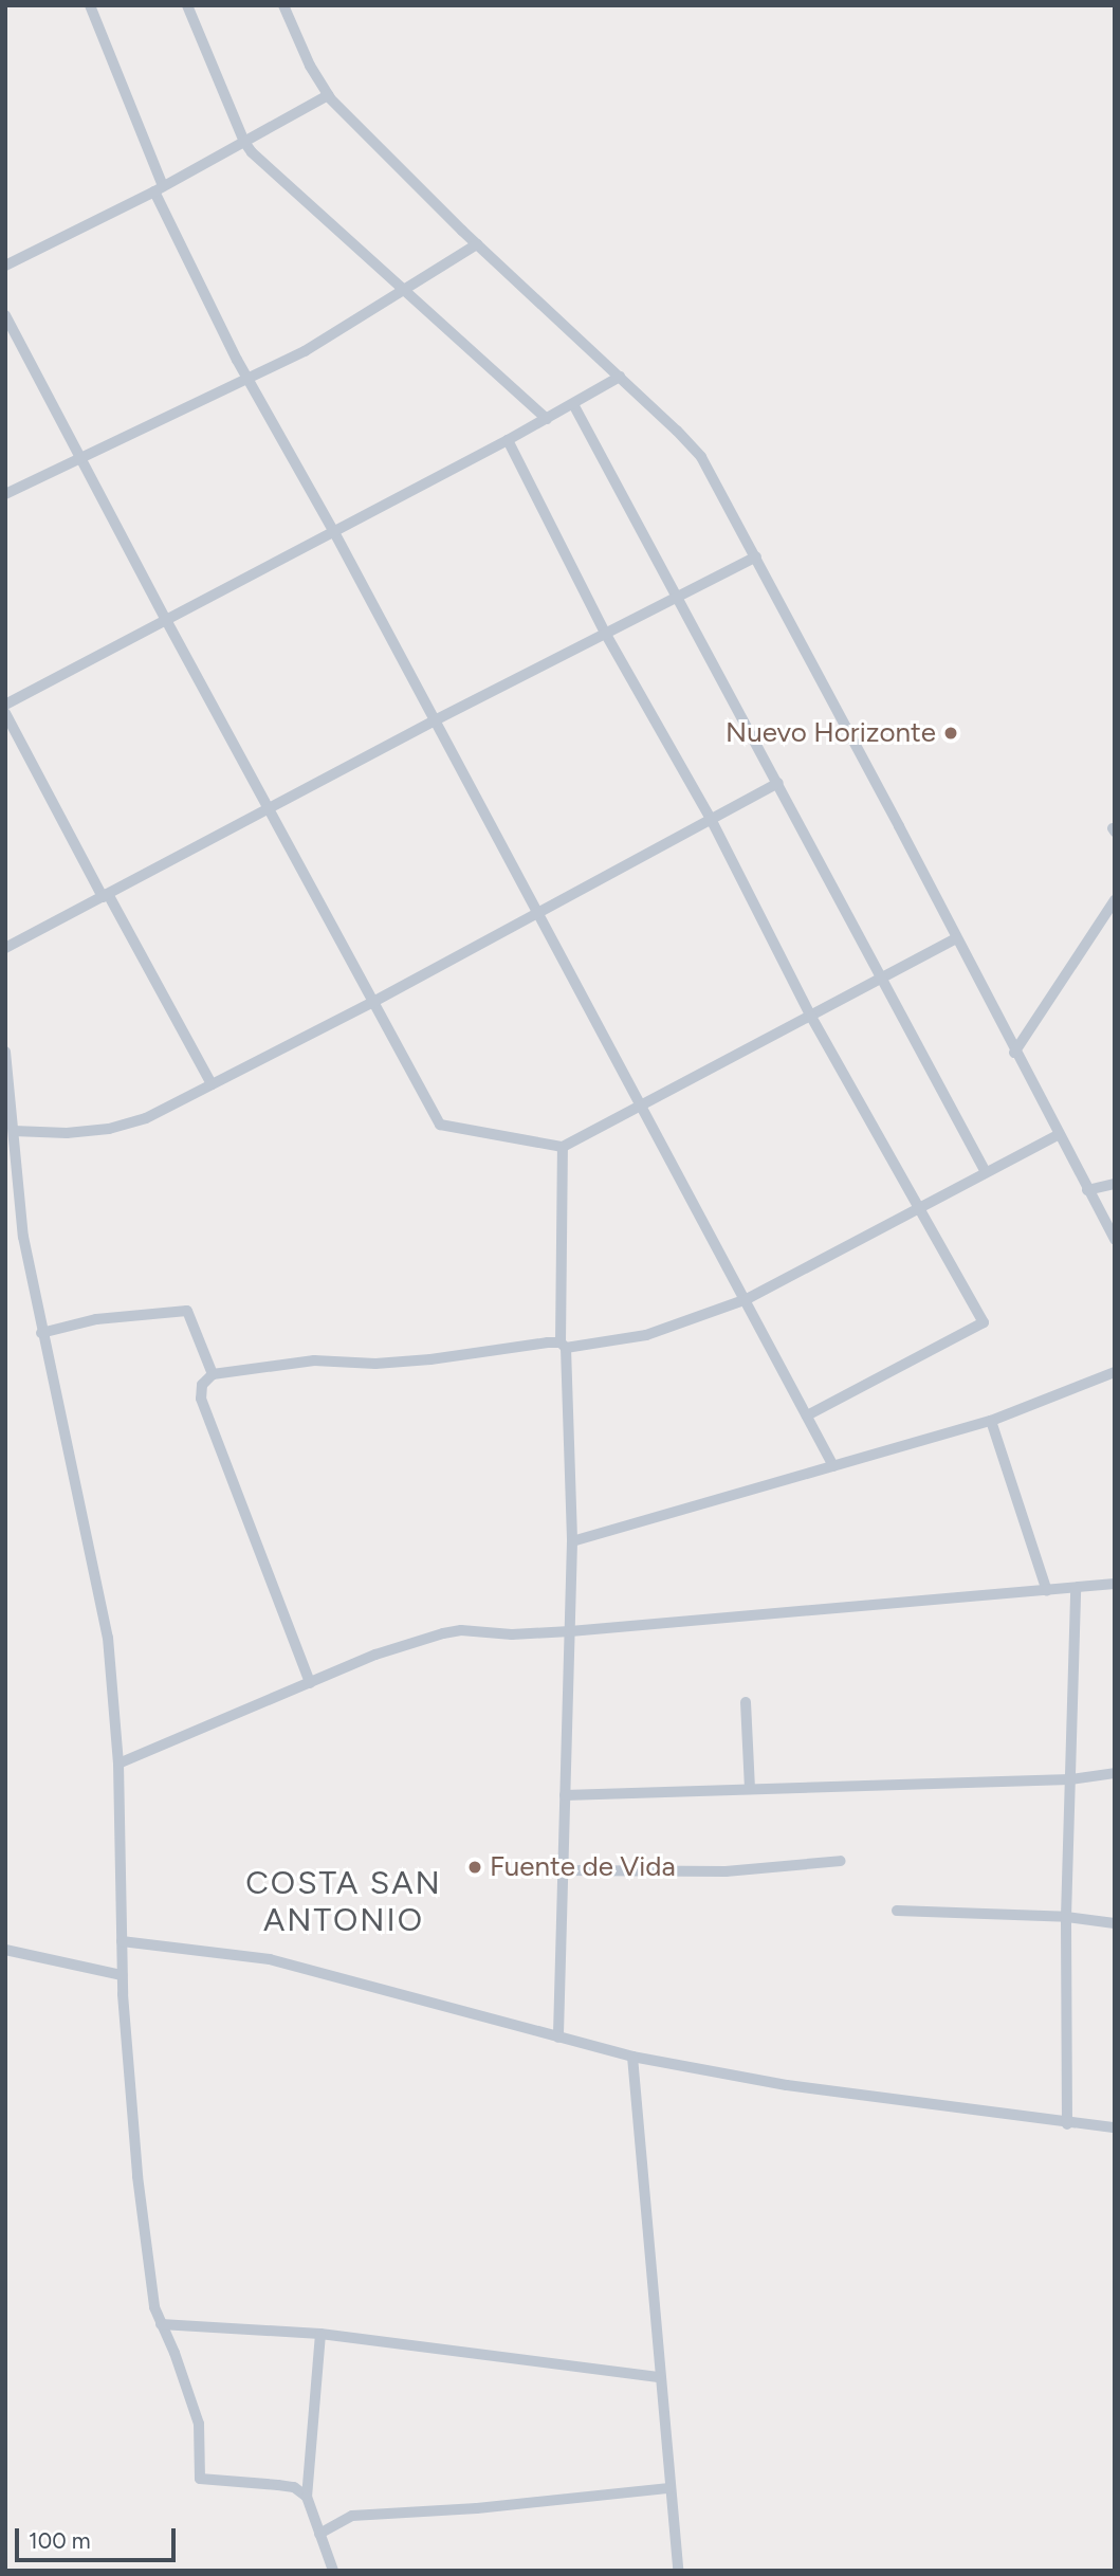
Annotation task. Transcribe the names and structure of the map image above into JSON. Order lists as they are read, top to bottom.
{
  "districts": ["COSTA SAN ANTONIO"],
  "places": ["Nuevo Horizonte", "Fuente de Vida"],
  "scale_bar": "100 m"
}
